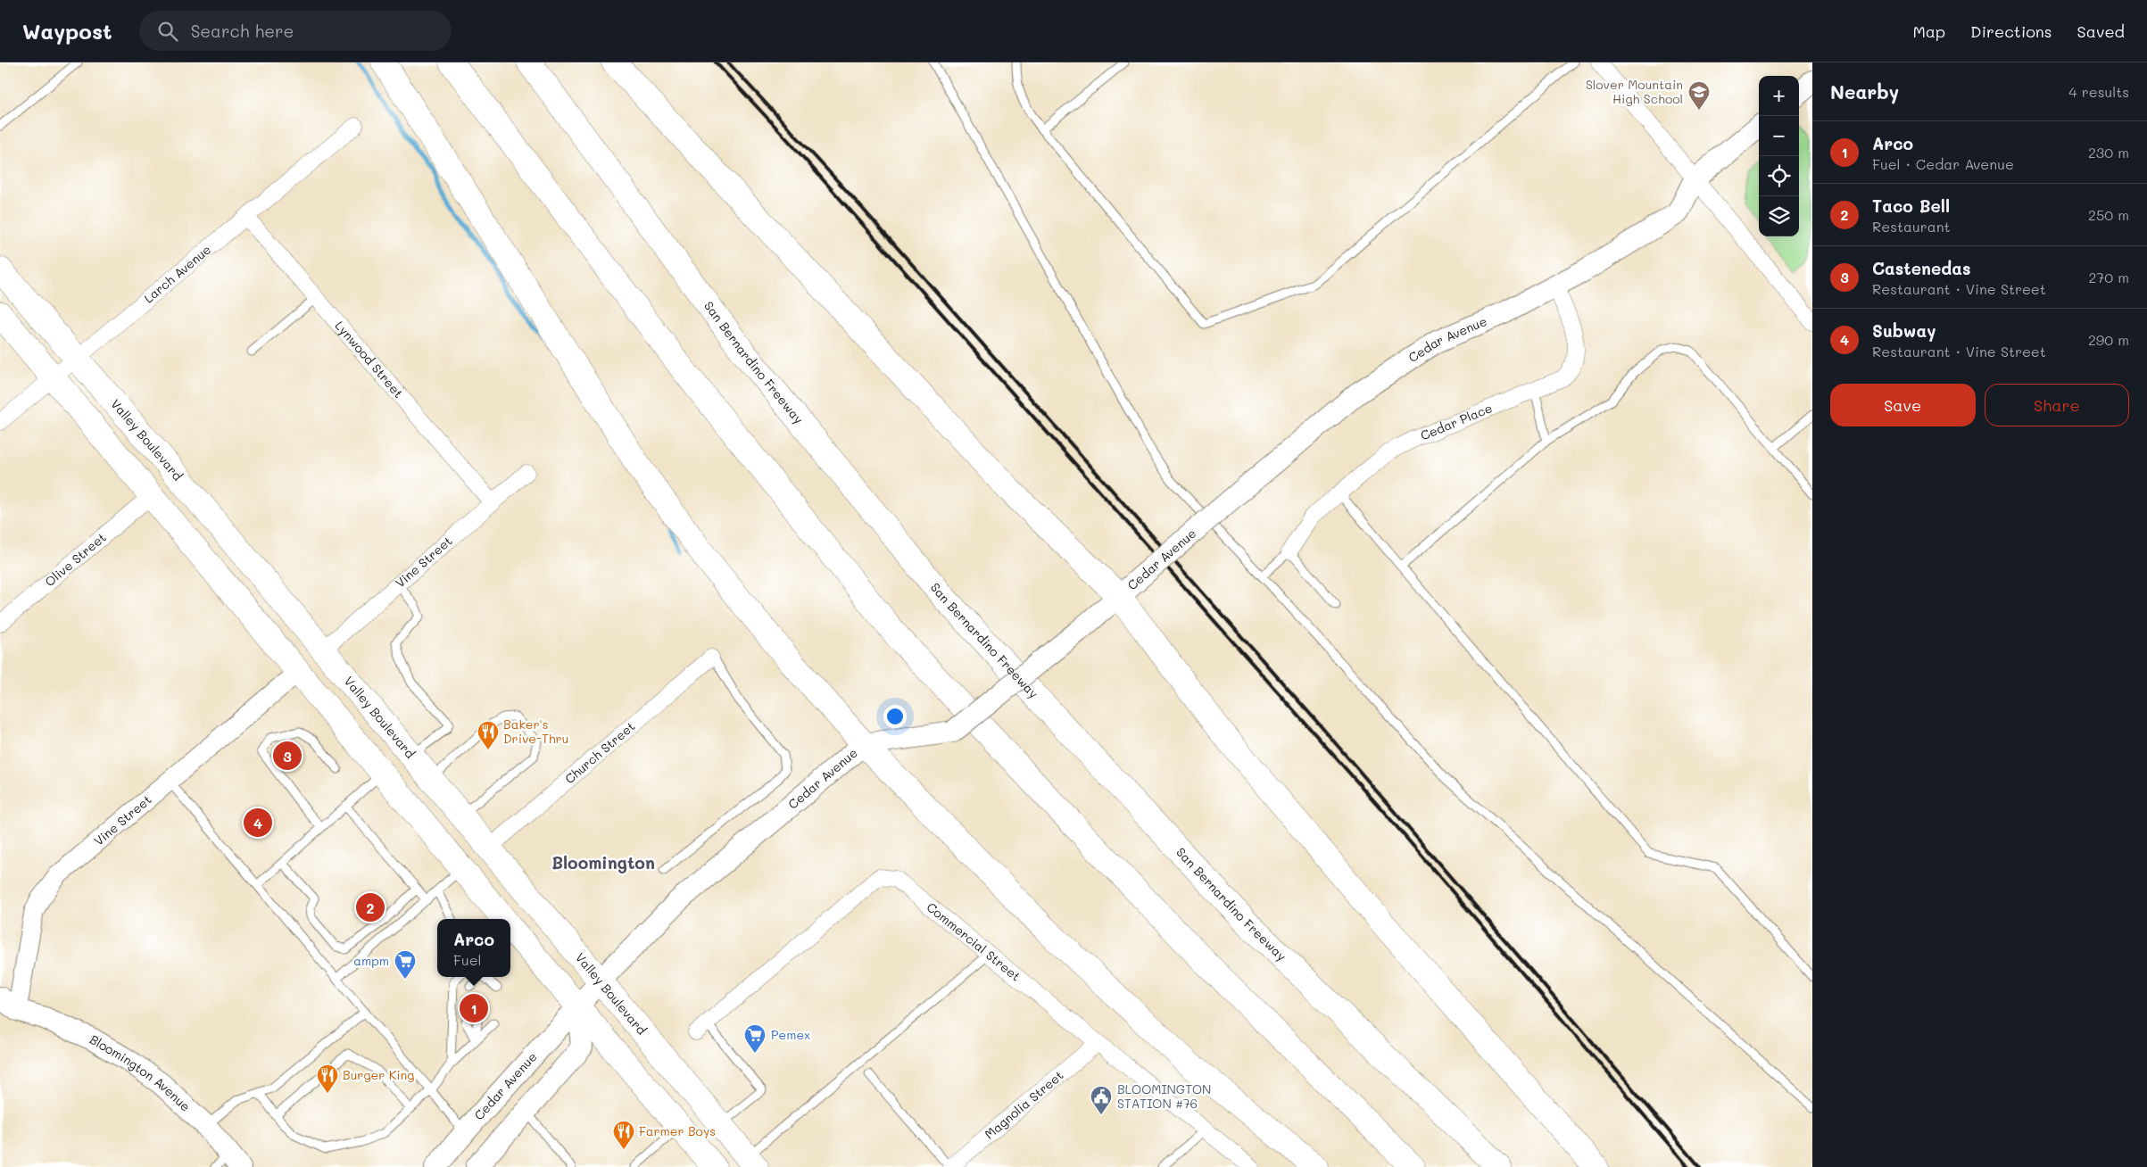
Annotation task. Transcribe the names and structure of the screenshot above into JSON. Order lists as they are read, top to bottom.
{
  "streets": {
    "main road": [
      "Cedar Avenue",
      "San Bernardino Freeway",
      "Valley Boulevard",
      "Bloomington Avenue"
    ],
    "street": [
      "Larch Avenue",
      "Lynwood Street",
      "Cedar Place",
      "Olive Street",
      "Vine Street",
      "Church Street",
      "Commercial Street",
      "Magnolia Street"
    ]
  },
  "crossings": [
    ["Larch Avenue", "Lynwood Street"],
    ["Larch Avenue", "Valley Boulevard"],
    ["Cedar Avenue", "Cedar Place"],
    ["Cedar Avenue", "Valley Boulevard"],
    ["Lynwood Street", "Vine Street"],
    ["Valley Boulevard", "Vine Street"],
    ["Valley Boulevard", "Church Street"],
    ["Vine Street", "Bloomington Avenue"],
    ["Commercial Street", "Magnolia Street"]
  ],
  "districts": ["Bloomington"],
  "places": {
    "school or university": ["Slover Mountain High School"],
    "restaurant": ["Baker's Drive-Thru", "Burger King", "Farmer Boys"],
    "supermarket": ["ampm", "Pemex"],
    "public building": ["BLOOMINGTON STATION #76"]
  },
  "page": {
    "header": "Waypost",
    "search": "Search here",
    "nav": ["Map", "Directions", "Saved"],
    "heading": ["Nearby", "4 results"],
    "map_buttons": ["+", "−"],
    "list": [
      {
        "mark": "1",
        "name": "Arco",
        "note": "Fuel · Cedar Avenue",
        "value": "230 m"
      },
      {
        "mark": "2",
        "name": "Taco Bell",
        "note": "Restaurant",
        "value": "250 m"
      },
      {
        "mark": "3",
        "name": "Castenedas",
        "note": "Restaurant · Vine Street",
        "value": "270 m"
      },
      {
        "mark": "4",
        "name": "Subway",
        "note": "Restaurant · Vine Street",
        "value": "290 m"
      }
    ],
    "buttons": ["Save", "Share"],
    "pins": [
      "3",
      "4",
      "2",
      "1"
    ],
    "popup": ["Arco", "Fuel"]
  }
}
